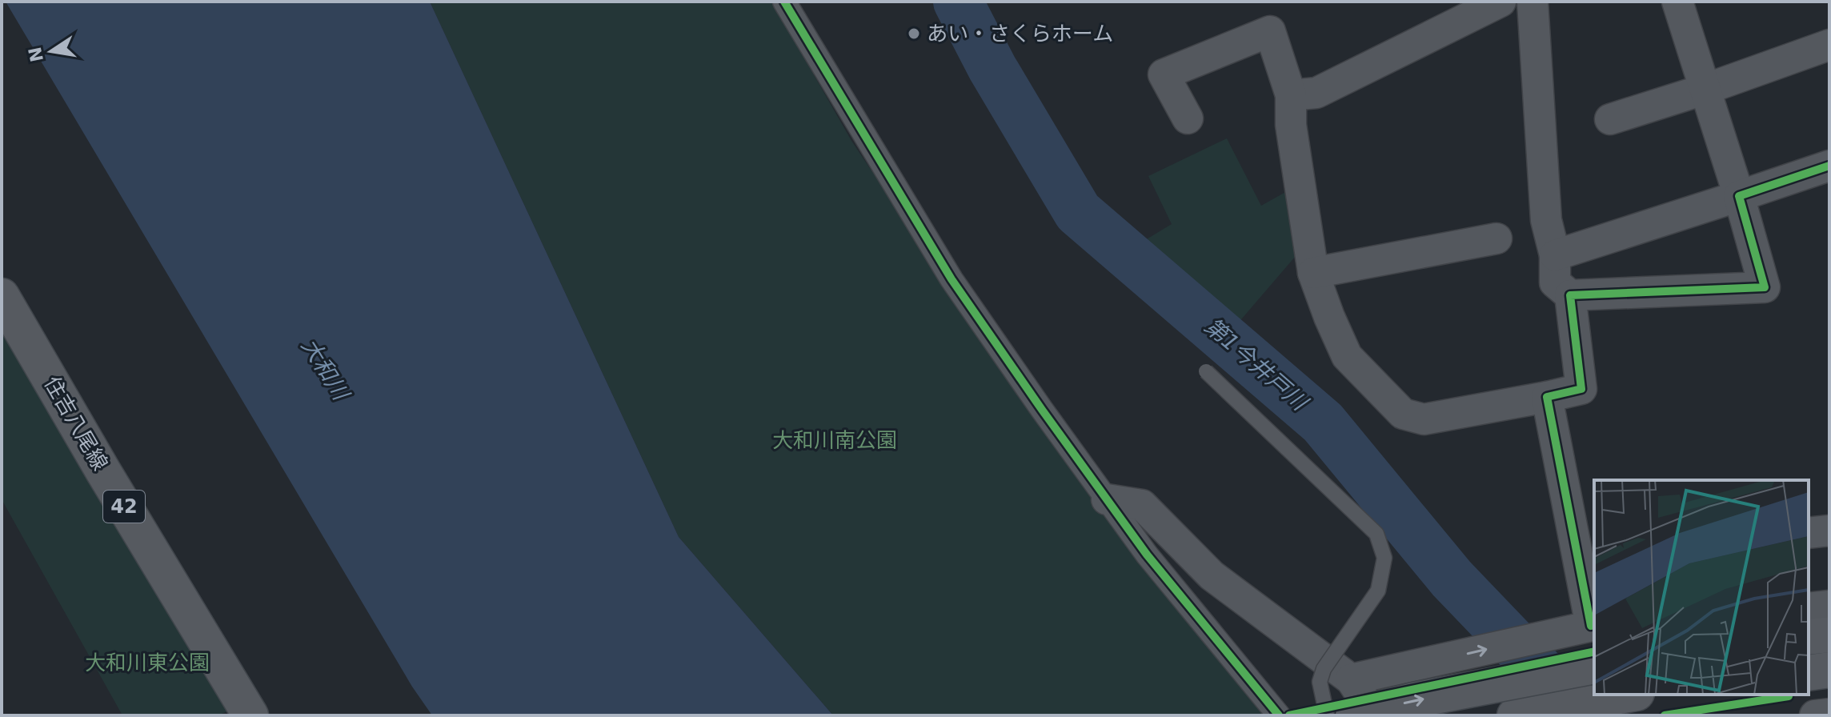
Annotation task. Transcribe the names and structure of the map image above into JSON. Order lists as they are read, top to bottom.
{
  "streets": {
    "main road": ["住吉八尾線", "42"]
  },
  "water": ["第1今井戸川", "大和川"],
  "parks": ["大和川南公園", "大和川東公園"],
  "places": ["あい・さくらホーム"],
  "north": "left"
}
